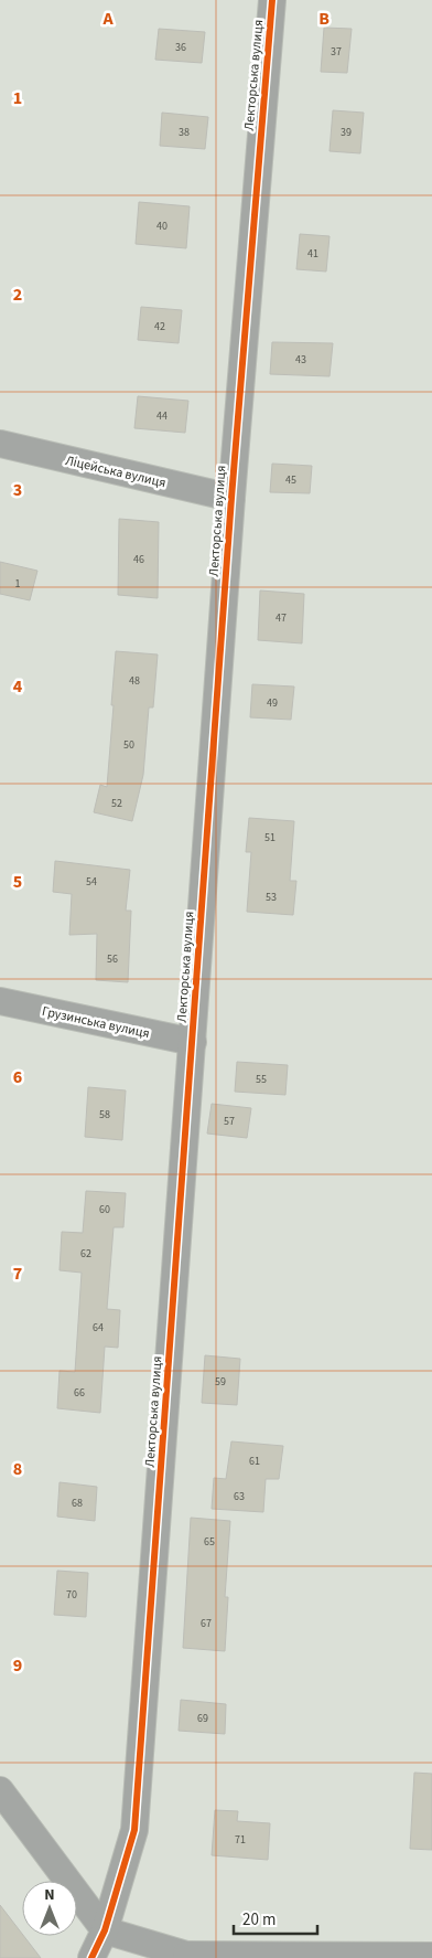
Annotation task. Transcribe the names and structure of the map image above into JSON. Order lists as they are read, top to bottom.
{
  "streets": {
    "street": ["Лекторська вулиця", "Ліцейська вулиця", "Грузинська вулиця"]
  },
  "crossings": [
    ["Лекторська вулиця", "Ліцейська вулиця"],
    ["Лекторська вулиця", "Грузинська вулиця"]
  ],
  "house_numbers": [
    "36",
    "37",
    "38",
    "39",
    "40",
    "41",
    "42",
    "43",
    "44",
    "45",
    "46",
    "1",
    "47",
    "48",
    "49",
    "50",
    "52",
    "51",
    "54",
    "53",
    "56",
    "55",
    "58",
    "57",
    "60",
    "62",
    "64",
    "59",
    "66",
    "61",
    "63",
    "68",
    "65",
    "70",
    "67",
    "69",
    "71"
  ],
  "scale_bar": "20 m",
  "north": "top",
  "grid": {
    "columns": ["A", "B"],
    "rows": [
      "1",
      "2",
      "3",
      "4",
      "5",
      "6",
      "7",
      "8",
      "9"
    ]
  }
}
